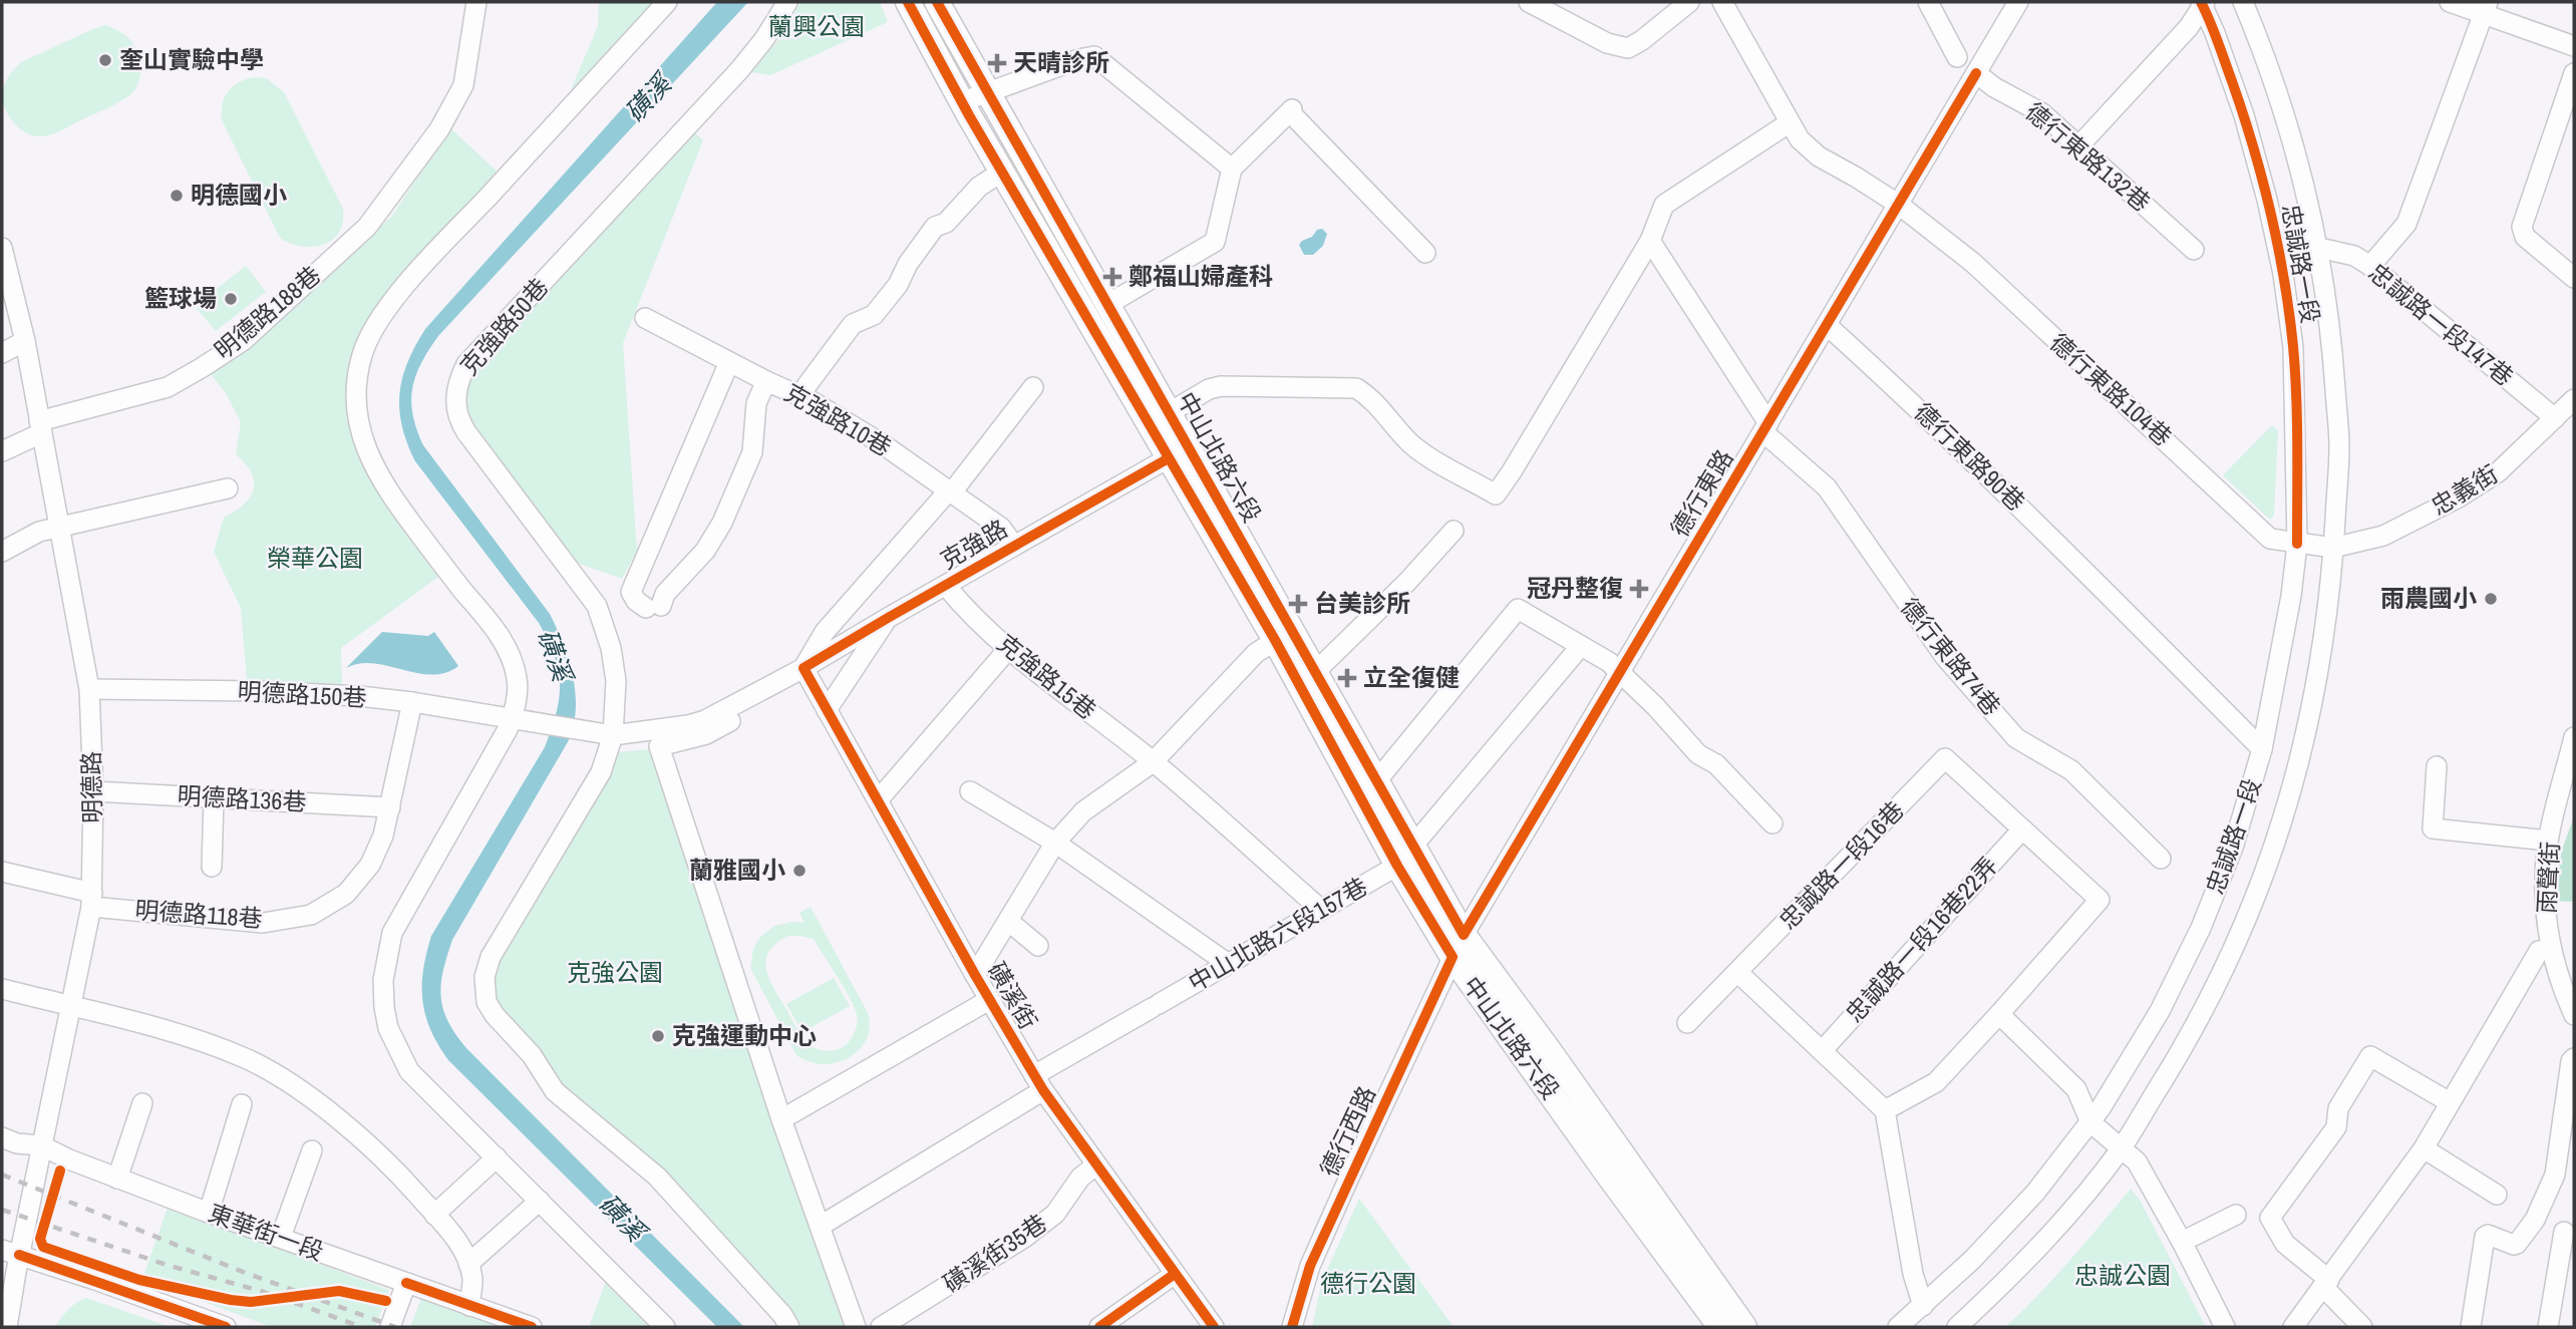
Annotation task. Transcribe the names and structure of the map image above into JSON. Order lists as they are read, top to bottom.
{
  "streets": {
    "main road": ["中山北路六段"],
    "street": [
      "德行東路132巷",
      "忠誠路一段",
      "明德路188巷",
      "忠誠路一段147巷",
      "克強路50巷",
      "德行東路104巷",
      "克強路10巷",
      "德行東路90巷",
      "忠義街",
      "德行東路",
      "克強路",
      "德行東路74巷",
      "克強路15巷",
      "明德路150巷",
      "明德路",
      "明德路136巷",
      "忠誠路一段16巷",
      "雨聲街",
      "明德路118巷",
      "中山北路六段157巷",
      "忠誠路一段16巷22弄",
      "磺溪街",
      "德行西路",
      "東華街一段",
      "磺溪街35巷"
    ]
  },
  "crossings": [
    ["德行東路132巷", "德行東路"],
    ["忠誠路一段", "忠誠路一段147巷"],
    ["忠誠路一段", "德行東路104巷"],
    ["忠誠路一段", "德行東路90巷"],
    ["忠誠路一段", "忠義街"],
    ["明德路188巷", "明德路"],
    ["忠誠路一段147巷", "忠義街"],
    ["克強路50巷", "克強路"],
    ["德行東路104巷", "忠義街"],
    ["德行東路104巷", "德行東路"],
    ["克強路10巷", "克強路"],
    ["中山北路六段", "德行東路"],
    ["中山北路六段", "克強路"],
    ["中山北路六段", "中山北路六段157巷"],
    ["中山北路六段", "德行西路"],
    ["德行東路90巷", "德行東路"],
    ["德行東路", "德行東路74巷"],
    ["德行東路", "德行西路"],
    ["克強路", "克強路15巷"],
    ["克強路", "明德路150巷"],
    ["克強路", "磺溪街"],
    ["克強路15巷", "中山北路六段157巷"],
    ["明德路150巷", "明德路"],
    ["明德路150巷", "明德路118巷"],
    ["明德路", "明德路136巷"],
    ["明德路", "明德路118巷"],
    ["明德路", "東華街一段"],
    ["明德路136巷", "明德路118巷"],
    ["忠誠路一段16巷", "忠誠路一段16巷22弄"],
    ["中山北路六段157巷", "磺溪街"],
    ["磺溪街", "磺溪街35巷"]
  ],
  "water": ["磺溪"],
  "parks": [
    "蘭興公園",
    "榮華公園",
    "克強公園",
    "忠誠公園",
    "德行公園"
  ],
  "places": {
    "other": [
      "奎山實驗中學",
      "明德國小",
      "籃球場",
      "雨農國小",
      "蘭雅國小",
      "克強運動中心"
    ],
    "health": [
      "天晴診所",
      "鄭福山婦產科",
      "冠丹整復",
      "台美診所",
      "立全復健"
    ]
  }
}
